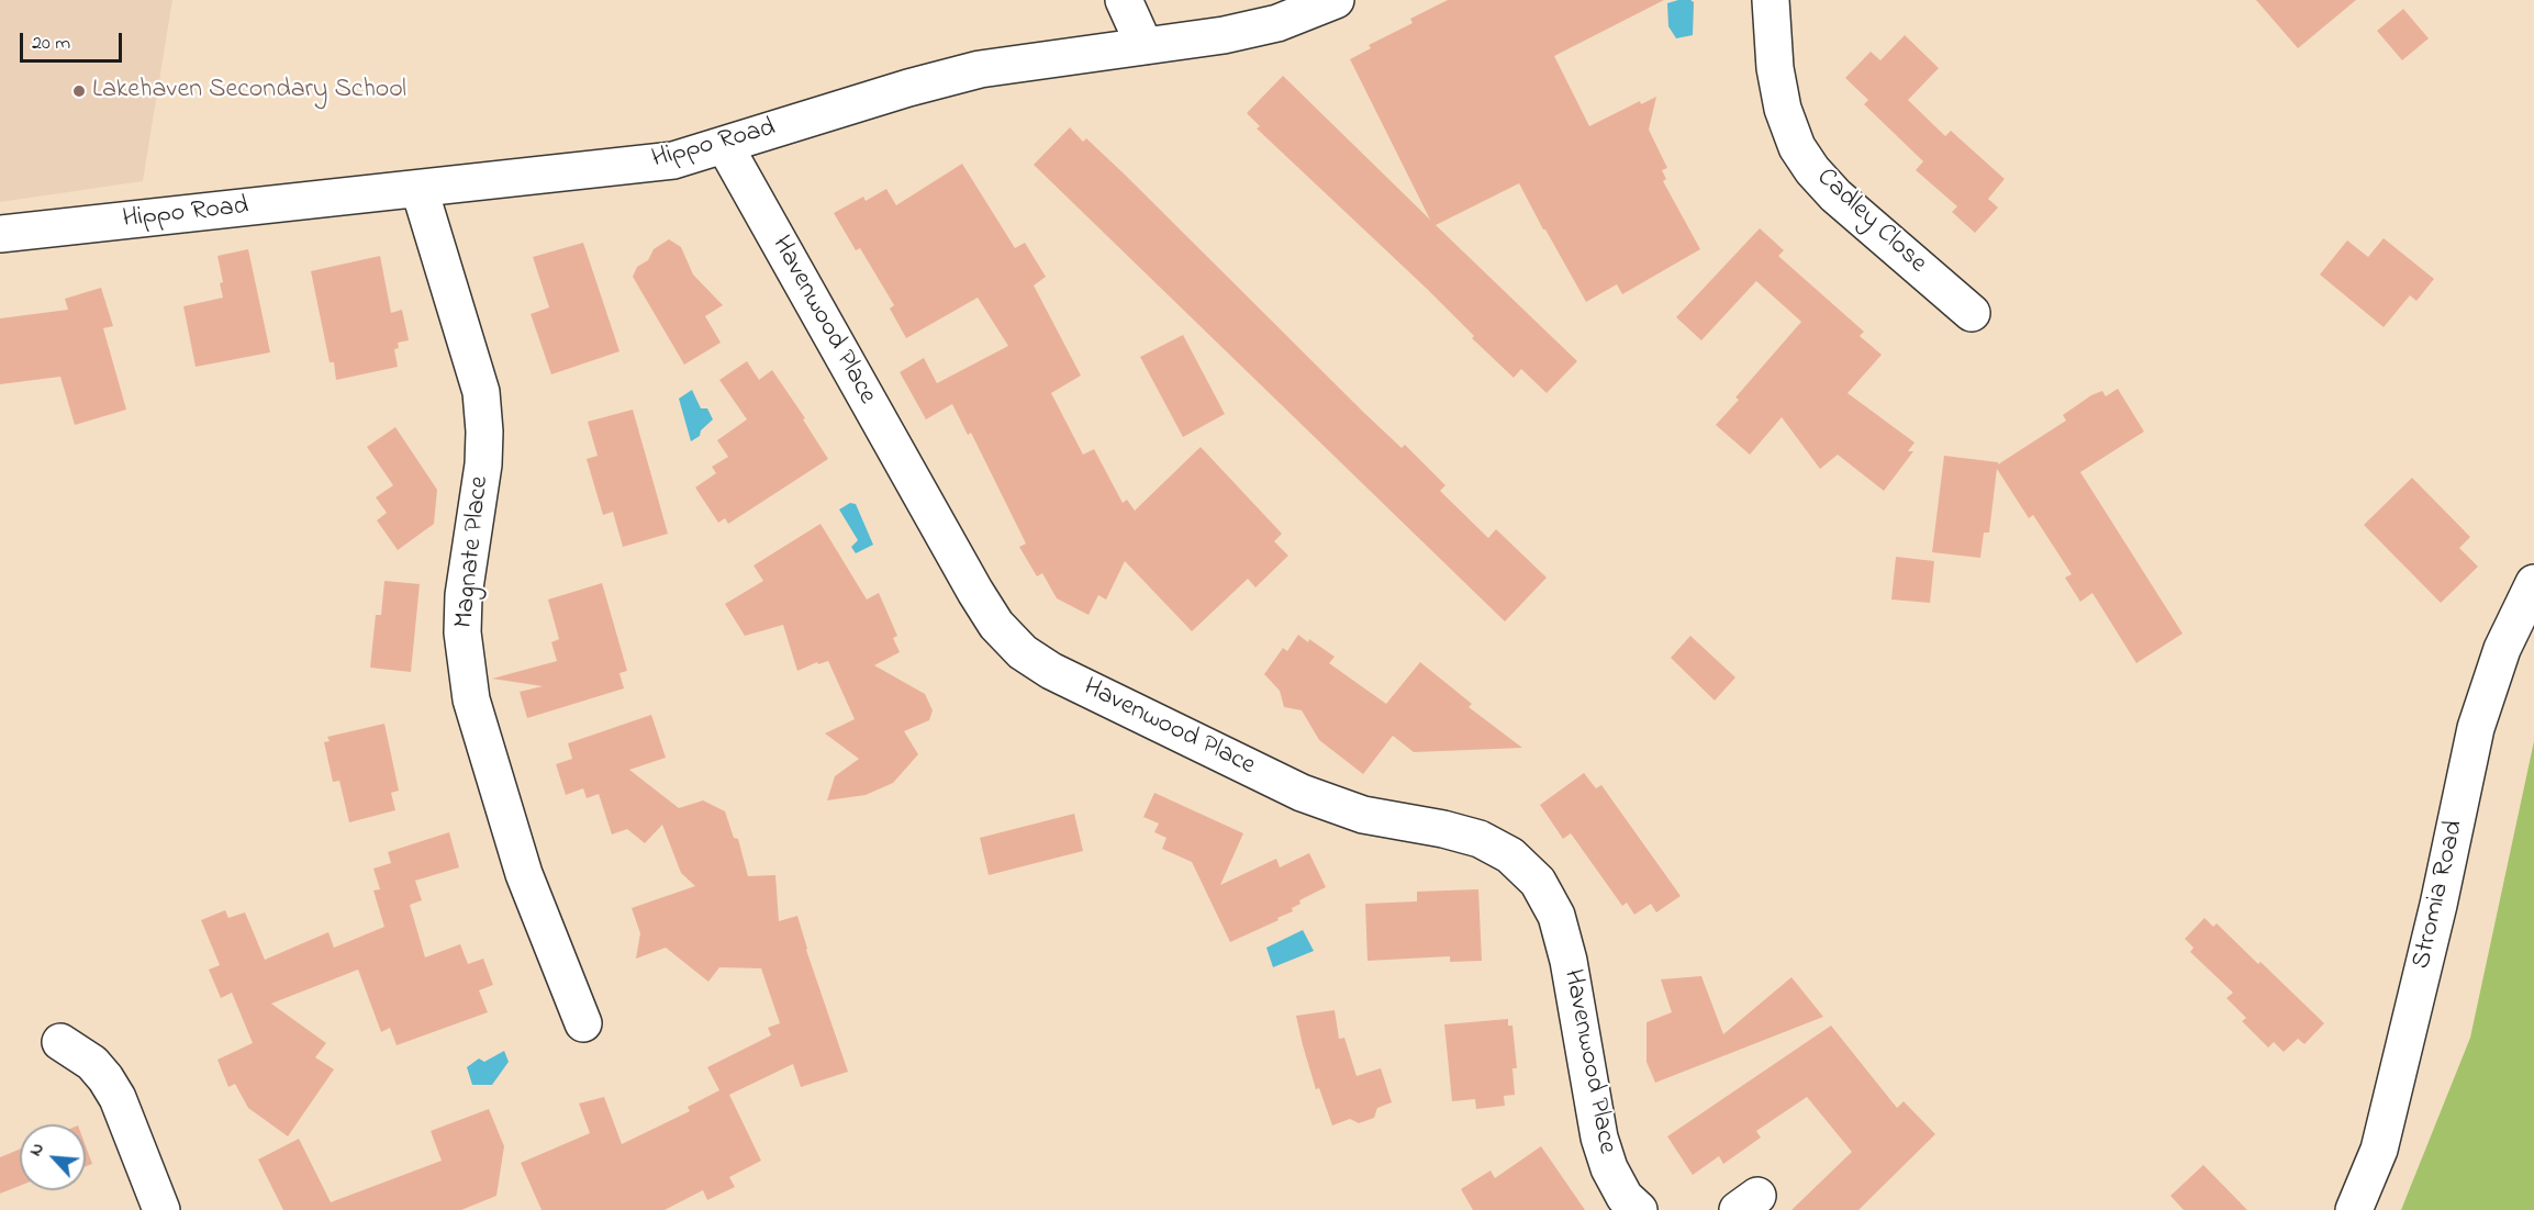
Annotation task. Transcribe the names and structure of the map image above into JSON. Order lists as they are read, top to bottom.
{
  "streets": {
    "street": [
      "Hippo Road",
      "Cadley Close",
      "Havenwood Place",
      "Magnate Place",
      "Stromia Road"
    ]
  },
  "crossings": [
    ["Hippo Road", "Havenwood Place"],
    ["Hippo Road", "Magnate Place"]
  ],
  "places": ["Lakehaven Secondary School"],
  "scale_bar": "20 m",
  "north": "top left"
}
